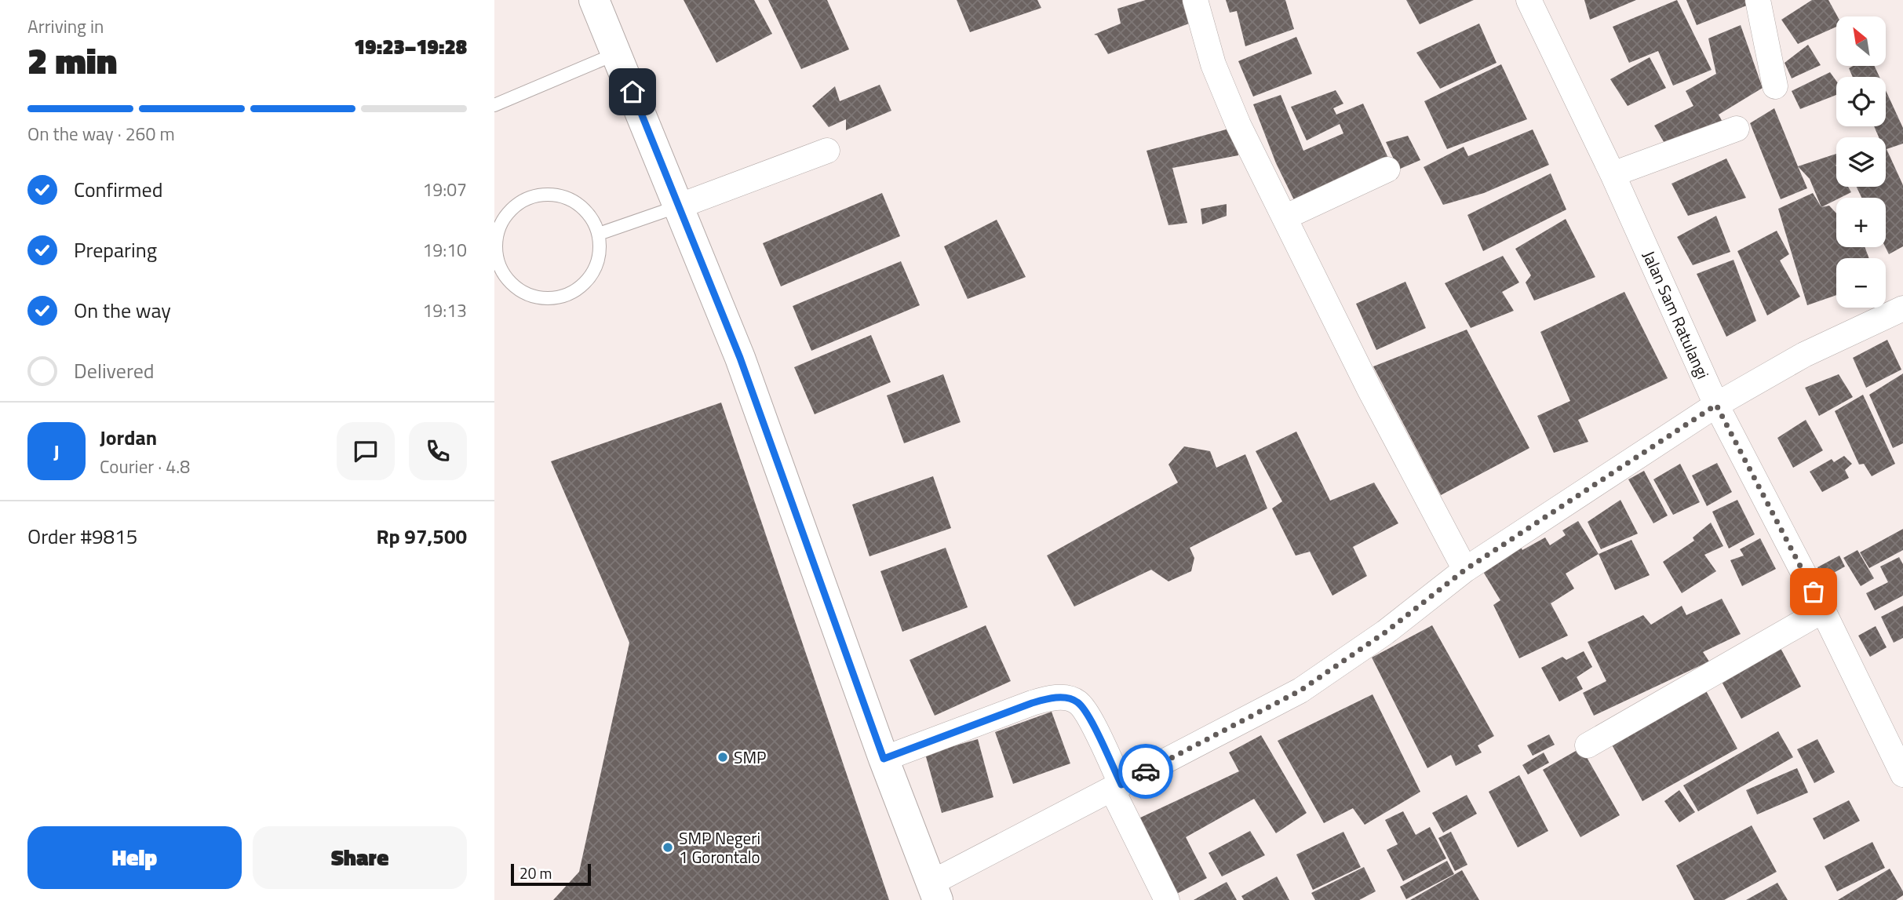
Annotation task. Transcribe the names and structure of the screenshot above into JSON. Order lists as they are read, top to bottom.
{
  "streets": {
    "street": ["Jalan Sam Ratulangi"]
  },
  "places": ["SMP", "SMP Negeri 1 Gorontalo"],
  "scale_bar": "20 m",
  "north": "top left",
  "page": {
    "heading": ["2 min", "Arriving in", "19:23–19:28"],
    "panel": [
      "Jordan",
      "Courier · 4.8",
      "Order #9815",
      "Rp 97,500"
    ],
    "map_buttons": ["+", "−"],
    "bar": "On the way · 260 m",
    "list": [
      ["Confirmed", "19:07"],
      ["Preparing", "19:10"],
      ["On the way", "19:13"],
      "Delivered"
    ],
    "round": "J",
    "buttons": ["Help", "Share"],
    "scale": "20 m"
  }
}
